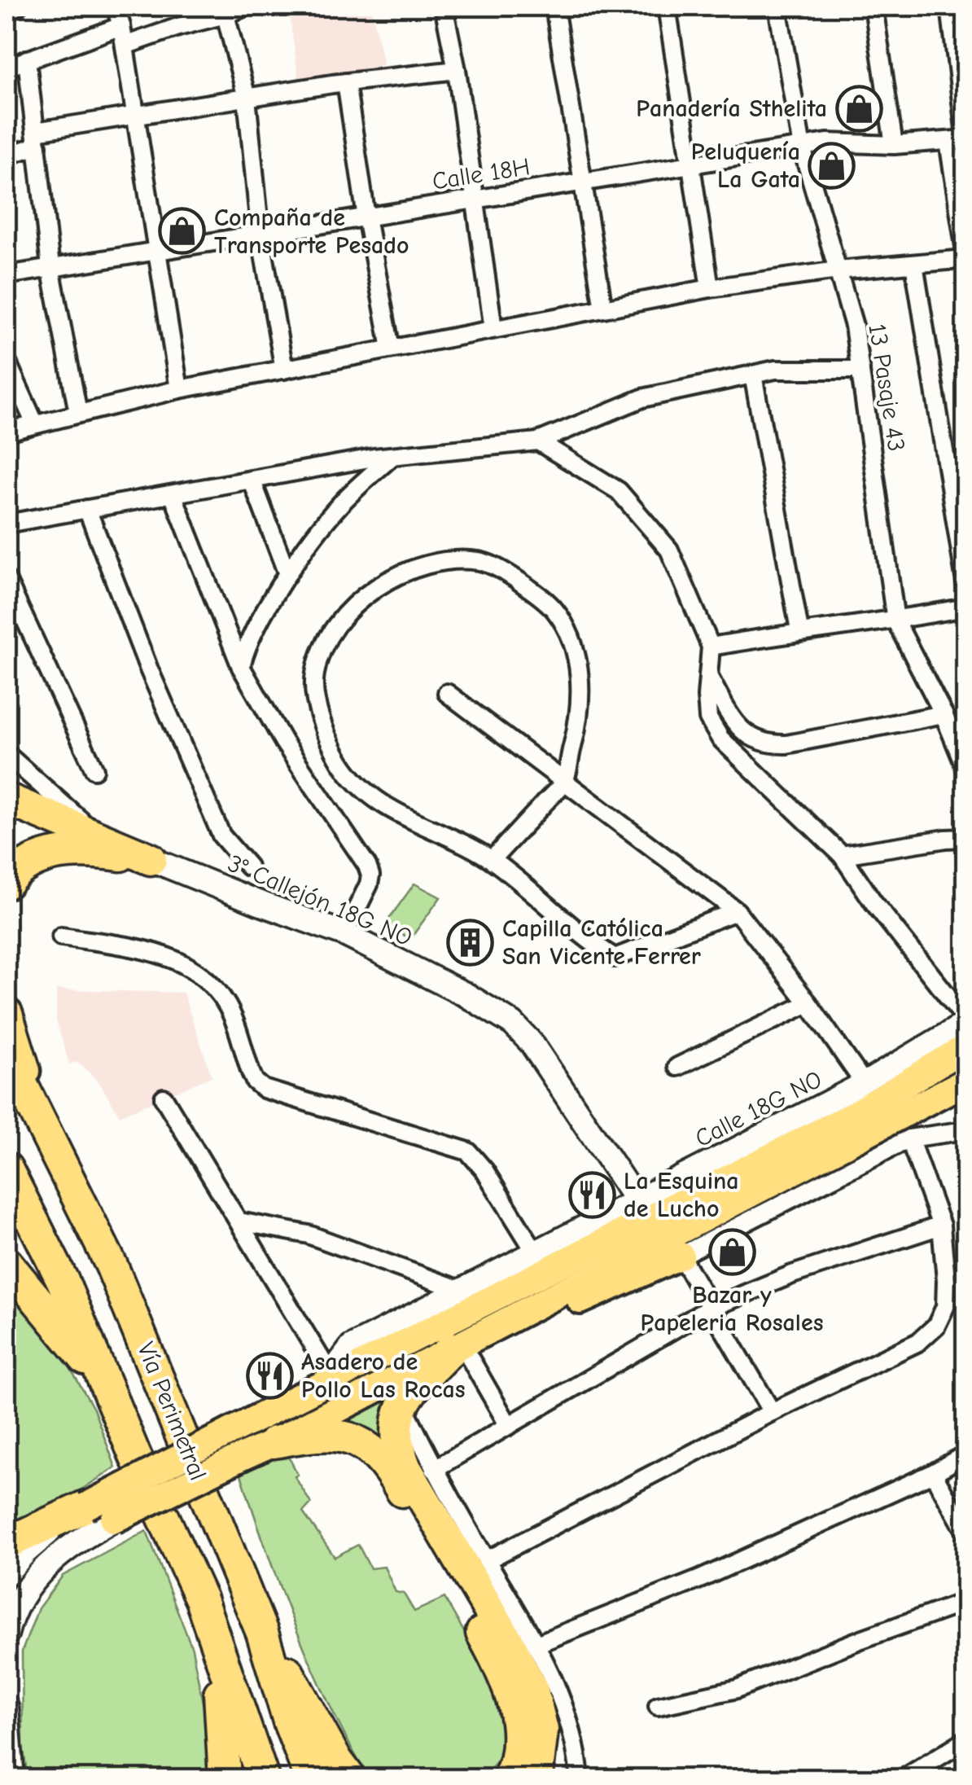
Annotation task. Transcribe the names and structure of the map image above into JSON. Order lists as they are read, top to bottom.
{
  "streets": {
    "highway": ["Vía Perimetral"],
    "main road": ["3° Callejón 18G NO", "Calle 18G NO"],
    "street": ["Calle 18H", "13 Pasaje 43"]
  },
  "crossings": [
    ["Calle 18H", "13 Pasaje 43"],
    ["3° Callejón 18G NO", "Calle 18G NO"]
  ],
  "places": {
    "shop": [
      "Panadería Sthelita",
      "Peluquería La Gata",
      "Compaña de Transporte Pesado",
      "Bazar y Papeleria Rosales"
    ],
    "building": ["Capilla Católica San Vicente Ferrer"],
    "restaurant": ["La Esquina de Lucho", "Asadero de Pollo Las Rocas"]
  }
}
